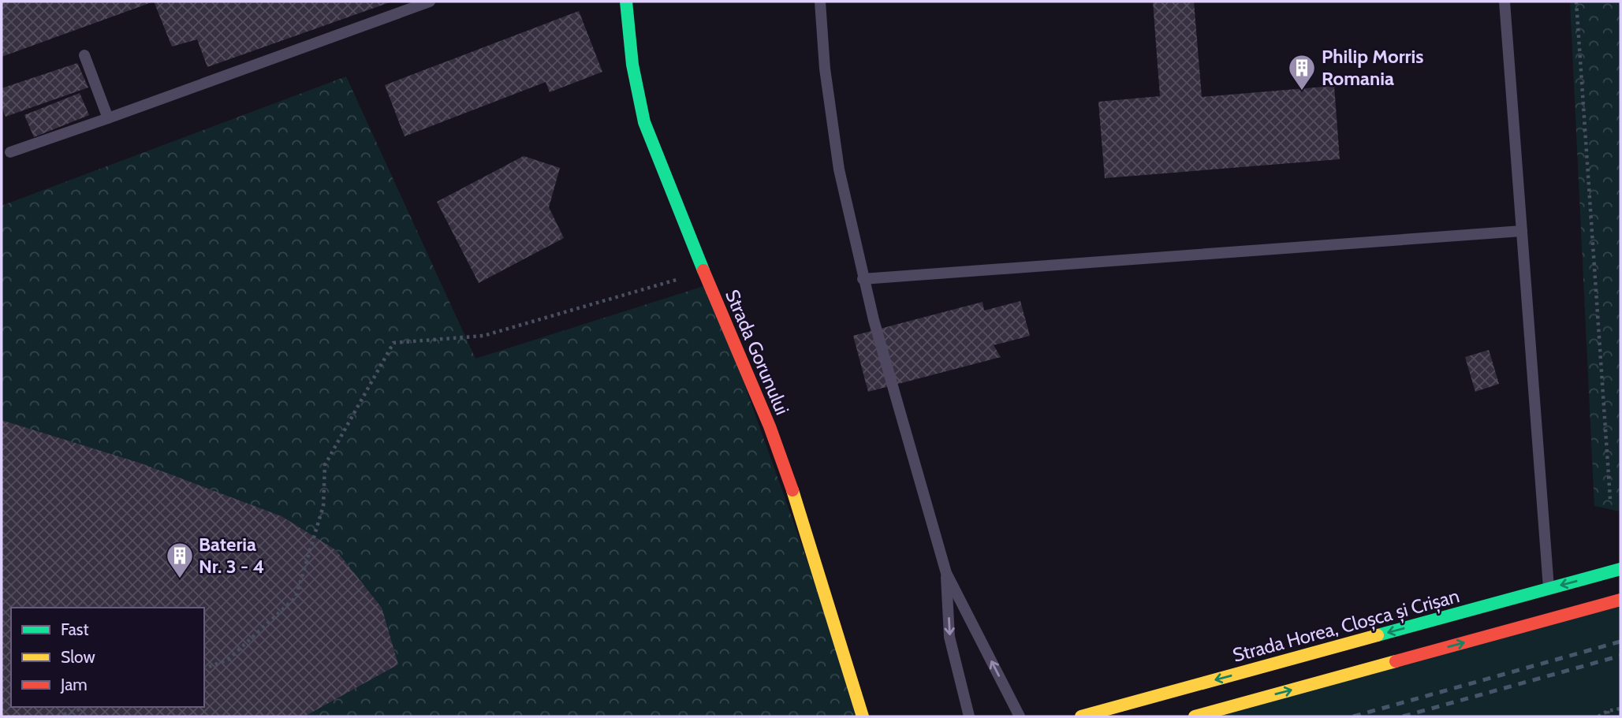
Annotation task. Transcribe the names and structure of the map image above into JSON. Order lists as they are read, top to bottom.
{
  "streets": {
    "main road": ["Strada Gorunului", "Strada Horea, Cloșca și Crișan"]
  },
  "places": {
    "building": ["Philip Morris Romania", "Bateria Nr. 3 - 4"]
  },
  "legend": ["Fast", "Slow", "Jam"]
}
